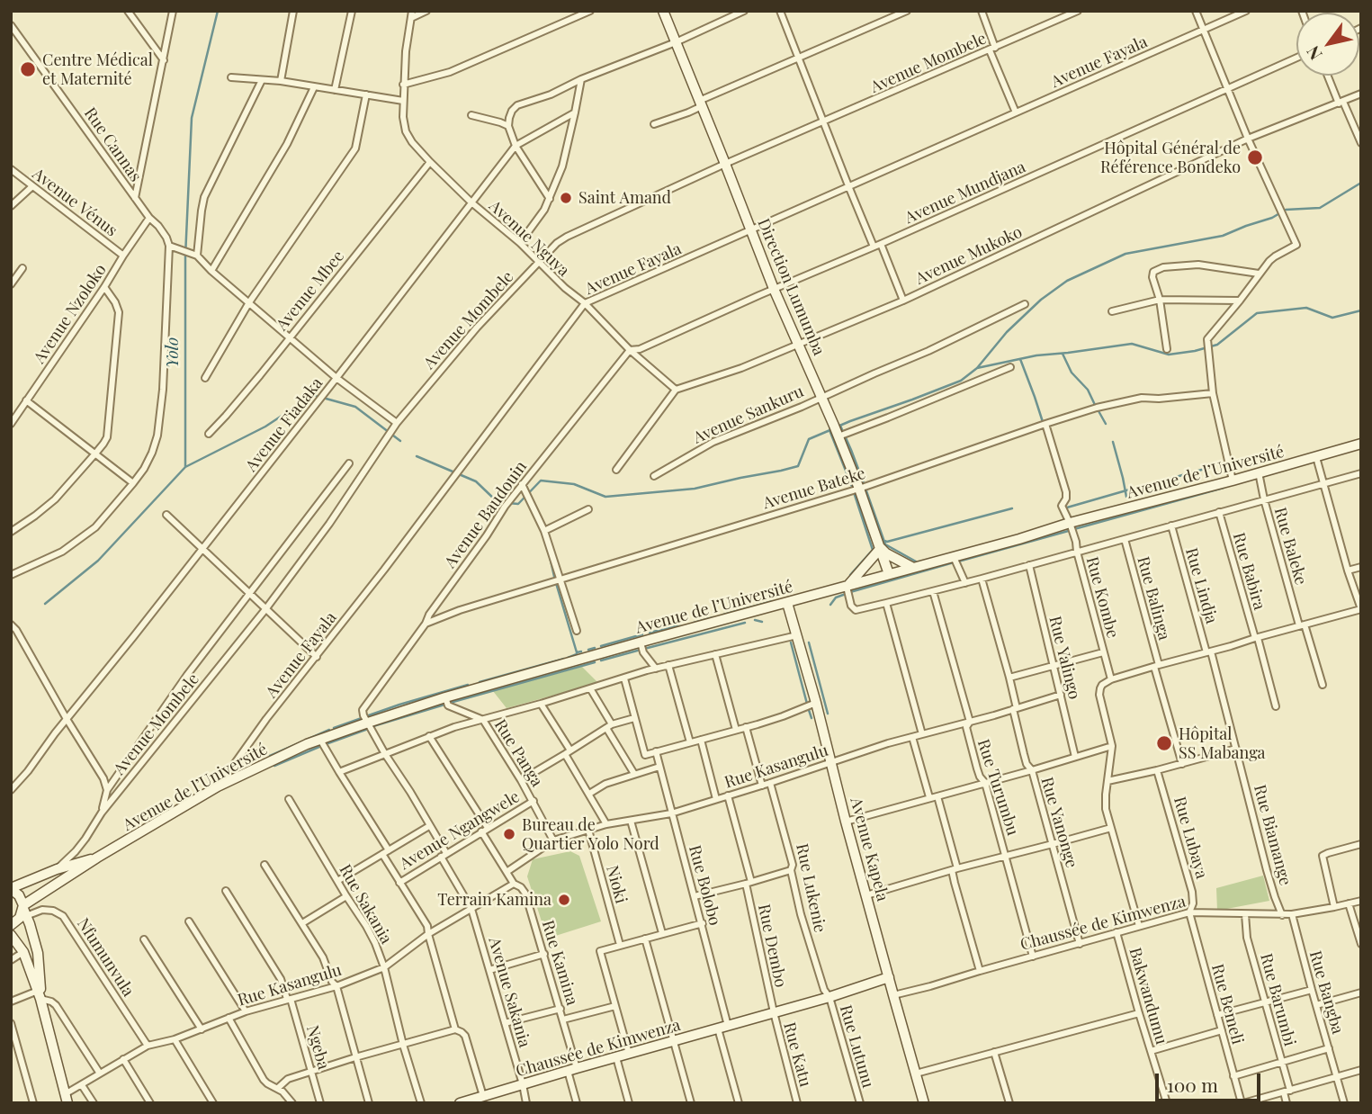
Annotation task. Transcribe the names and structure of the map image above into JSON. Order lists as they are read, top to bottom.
{
  "streets": {
    "street": [
      "Avenue Fayala",
      "Avenue Mombele",
      "Rue Cannas",
      "Avenue Mundjana",
      "Avenue Vénus",
      "Avenue Nguya",
      "Avenue Mukoko",
      "Direction Lumumba",
      "Avenue Mbee",
      "Avenue Nzoloko",
      "Avenue Sankuru",
      "Avenue Fiadaka",
      "Avenue de l’Université",
      "Avenue Bateke",
      "Avenue Baudouin",
      "Rue Baleke",
      "Rue Babira",
      "Rue Lindja",
      "Rue Kombe",
      "Rue Balinga",
      "Rue Yalingo",
      "Rue Panga",
      "Rue Kasangulu",
      "Rue Turumbu",
      "Rue Yanonge",
      "Avenue Ngangwele",
      "Rue Biamange",
      "Rue Lubaya",
      "Avenue Kapela",
      "Nioki",
      "Rue Bolobo",
      "Rue Lukenie",
      "Rue Sakania",
      "Chaussée de Kimwenza",
      "Rue Dembo",
      "Nfumunvula",
      "Rue Kamina",
      "Avenue Sakania",
      "Rue Bangba",
      "Bakwandumu",
      "Rue Barumbi",
      "Rue Bemeli",
      "Rue Lutunu",
      "Ngeba",
      "Rue Katu"
    ]
  },
  "crossings": [
    ["Avenue Fayala", "Avenue Nguya"],
    ["Avenue Fayala", "Direction Lumumba"],
    ["Avenue Fayala", "Avenue de l’Université"],
    ["Avenue Mombele", "Avenue Nguya"],
    ["Avenue Mombele", "Direction Lumumba"],
    ["Avenue Mombele", "Avenue de l’Université"],
    ["Rue Cannas", "Avenue Nzoloko"],
    ["Avenue Mundjana", "Avenue Nguya"],
    ["Avenue Mundjana", "Direction Lumumba"],
    ["Avenue Mundjana", "Avenue Baudouin"],
    ["Avenue Vénus", "Avenue Nzoloko"],
    ["Avenue Nguya", "Avenue Mukoko"],
    ["Avenue Nguya", "Avenue Mbee"],
    ["Avenue Nguya", "Avenue Fiadaka"],
    ["Avenue Nguya", "Avenue Baudouin"],
    ["Avenue Mukoko", "Direction Lumumba"],
    ["Direction Lumumba", "Avenue Sankuru"],
    ["Direction Lumumba", "Avenue de l’Université"],
    ["Direction Lumumba", "Avenue Bateke"],
    ["Avenue de l’Université", "Avenue Baudouin"],
    ["Avenue de l’Université", "Rue Baleke"],
    ["Avenue de l’Université", "Rue Kombe"],
    ["Avenue de l’Université", "Rue Panga"],
    ["Avenue de l’Université", "Avenue Kapela"],
    ["Avenue de l’Université", "Nfumunvula"],
    ["Avenue de l’Université", "Avenue Sakania"],
    ["Avenue Bateke", "Avenue Baudouin"],
    ["Avenue Bateke", "Rue Kombe"],
    ["Avenue Baudouin", "Avenue Sakania"],
    ["Rue Lindja", "Rue Biamange"],
    ["Rue Yalingo", "Rue Kasangulu"],
    ["Rue Panga", "Rue Kasangulu"],
    ["Rue Panga", "Avenue Ngangwele"],
    ["Rue Kasangulu", "Rue Turumbu"],
    ["Rue Kasangulu", "Rue Yanonge"],
    ["Rue Kasangulu", "Avenue Kapela"],
    ["Rue Kasangulu", "Nioki"],
    ["Rue Kasangulu", "Rue Bolobo"],
    ["Rue Kasangulu", "Rue Lukenie"],
    ["Rue Kasangulu", "Rue Sakania"],
    ["Rue Kasangulu", "Rue Dembo"],
    ["Rue Kasangulu", "Nfumunvula"],
    ["Rue Kasangulu", "Rue Kamina"],
    ["Rue Kasangulu", "Avenue Sakania"],
    ["Rue Kasangulu", "Ngeba"],
    ["Rue Turumbu", "Chaussée de Kimwenza"],
    ["Rue Yanonge", "Chaussée de Kimwenza"],
    ["Avenue Ngangwele", "Rue Kamina"],
    ["Avenue Ngangwele", "Avenue Sakania"],
    ["Rue Biamange", "Chaussée de Kimwenza"],
    ["Rue Lubaya", "Chaussée de Kimwenza"],
    ["Rue Lubaya", "Rue Bemeli"],
    ["Avenue Kapela", "Chaussée de Kimwenza"],
    ["Rue Bolobo", "Chaussée de Kimwenza"],
    ["Rue Lukenie", "Chaussée de Kimwenza"],
    ["Rue Lukenie", "Rue Lutunu"],
    ["Chaussée de Kimwenza", "Rue Dembo"],
    ["Chaussée de Kimwenza", "Rue Kamina"],
    ["Chaussée de Kimwenza", "Avenue Sakania"],
    ["Chaussée de Kimwenza", "Rue Bangba"],
    ["Chaussée de Kimwenza", "Bakwandumu"],
    ["Chaussée de Kimwenza", "Rue Barumbi"],
    ["Chaussée de Kimwenza", "Rue Bemeli"],
    ["Chaussée de Kimwenza", "Rue Lutunu"],
    ["Chaussée de Kimwenza", "Rue Katu"],
    ["Rue Dembo", "Rue Katu"]
  ],
  "water": ["Yolo"],
  "places": [
    "Centre Médical et Maternité",
    "Hôpital Général de Référence Bondeko",
    "Saint Amand",
    "Hôpital SS Mabanga",
    "Bureau de Quartier Yolo Nord",
    "Terrain Kamina"
  ],
  "scale_bar": "100 m",
  "north": "bottom left"
}
